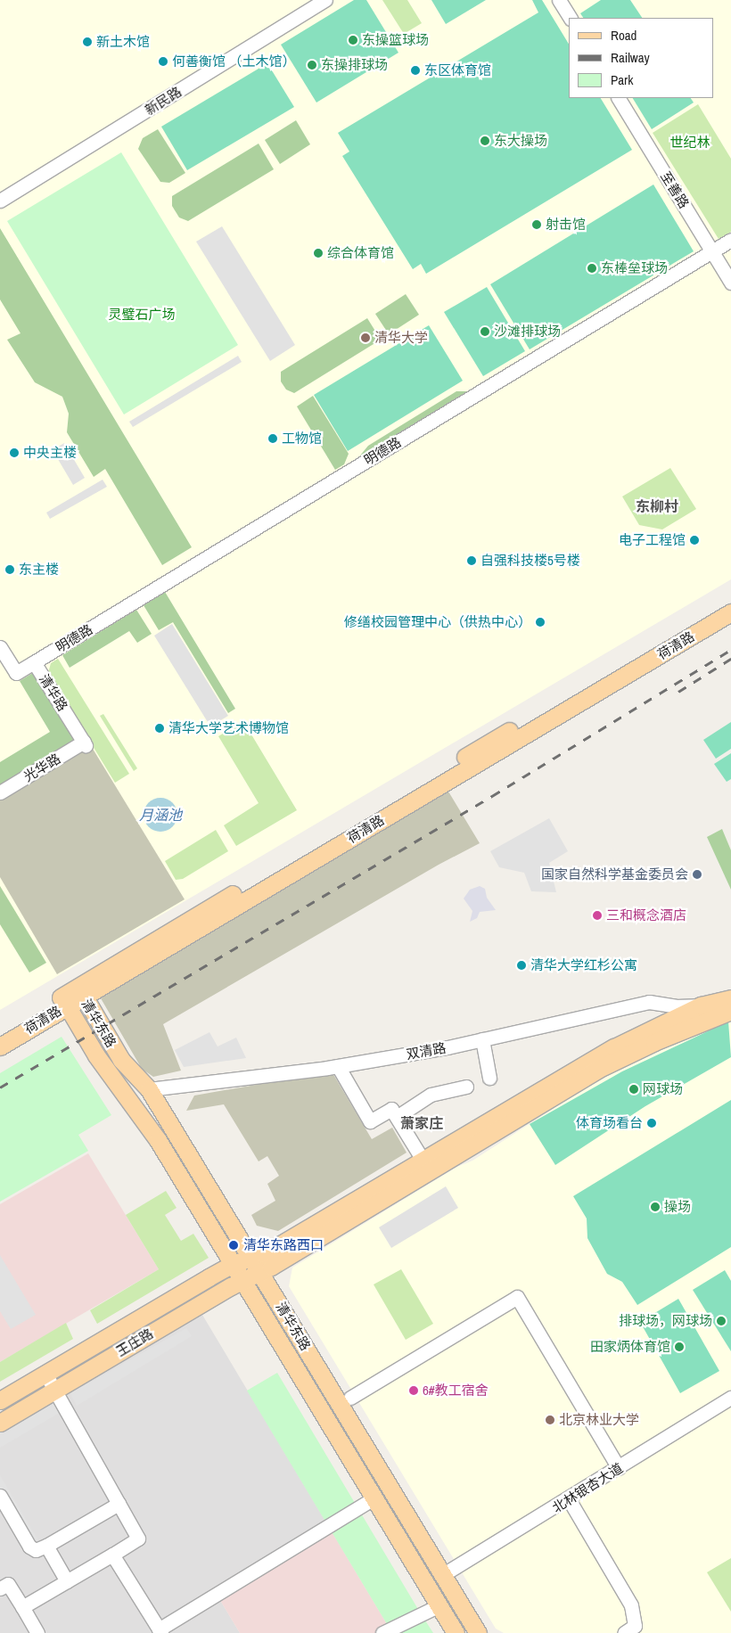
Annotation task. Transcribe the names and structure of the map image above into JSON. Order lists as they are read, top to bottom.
{
  "streets": {
    "main road": [
      "荷清路",
      "清华东路",
      "双清路",
      "王庄路"
    ],
    "street": [
      "新民路",
      "至善路",
      "明德路",
      "清华路",
      "光华路",
      "北林银杏大道"
    ]
  },
  "crossings": [
    ["至善路", "明德路"],
    ["明德路", "清华路"],
    ["荷清路", "清华东路"],
    ["清华路", "光华路"],
    ["清华东路", "双清路"],
    ["清华东路", "王庄路"],
    ["清华东路", "北林银杏大道"],
    ["双清路", "王庄路"]
  ],
  "districts": ["东柳村", "萧家庄"],
  "water": ["月涵池"],
  "parks": ["世纪林", "灵璧石广场"],
  "places": [
    "东操篮球场",
    "新土木馆",
    "何善衡馆 （土木馆）",
    "东操排球场",
    "东区体育馆",
    "东大操场",
    "射击馆",
    "综合体育馆",
    "东棒垒球场",
    "沙滩排球场",
    "清华大学",
    "工物馆",
    "中央主楼",
    "电子工程馆",
    "自强科技楼5号楼",
    "东主楼",
    "修缮校园管理中心（供热中心）",
    "清华大学艺术博物馆",
    "国家自然科学基金委员会",
    "三和概念酒店",
    "清华大学红杉公寓",
    "网球场",
    "体育场看台",
    "操场",
    "清华东路西口",
    "排球场，网球场",
    "田家炳体育馆",
    "6#教工宿舍",
    "北京林业大学"
  ],
  "legend": ["Road", "Railway", "Park"]
}
